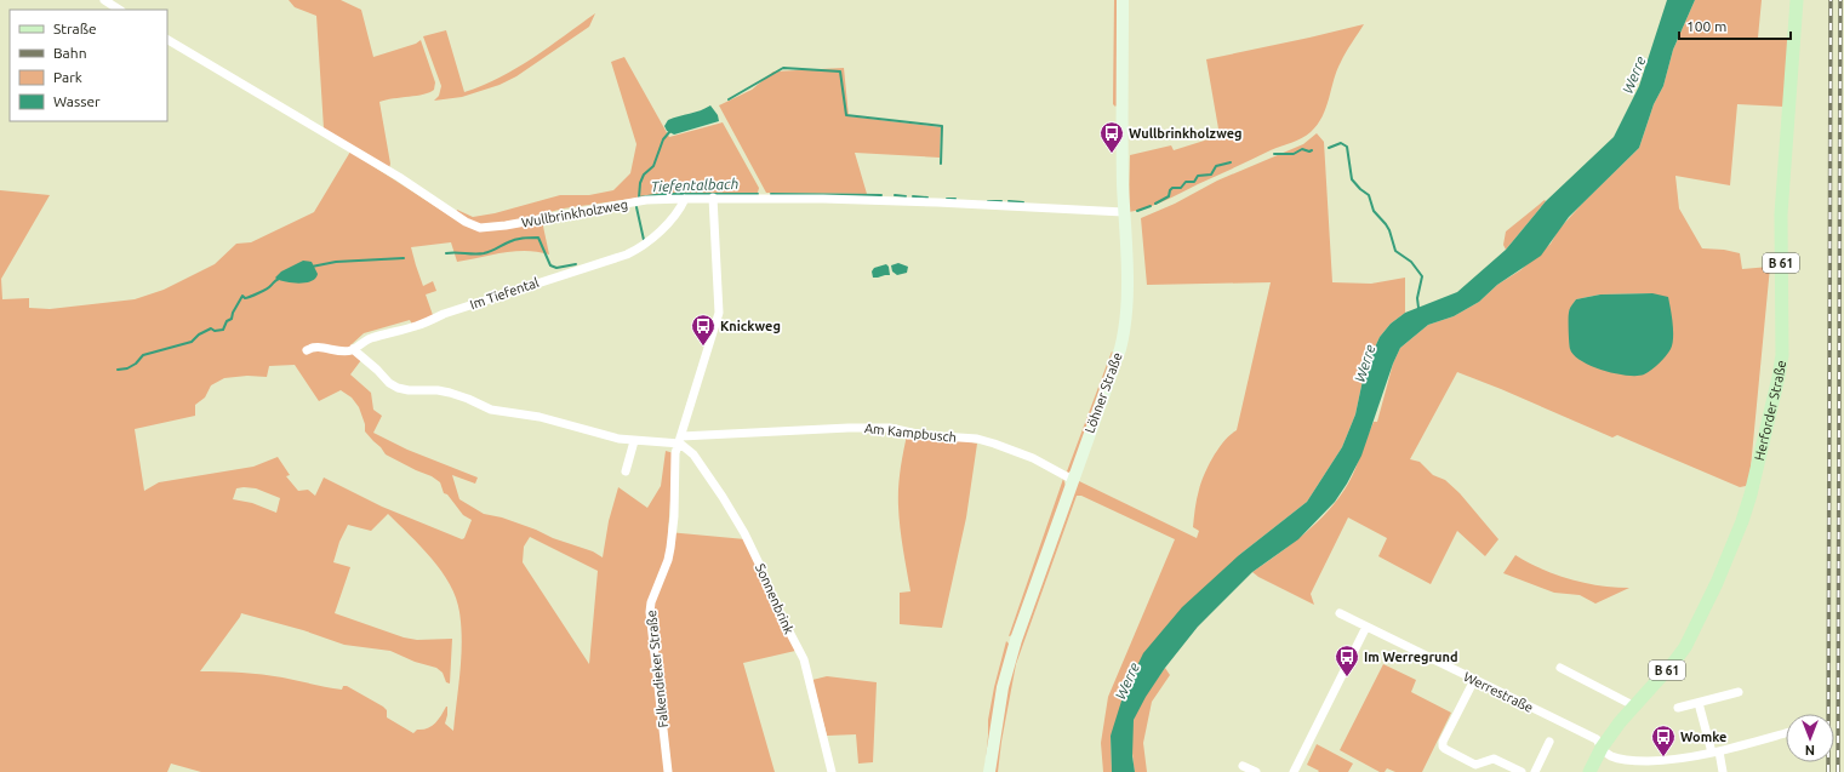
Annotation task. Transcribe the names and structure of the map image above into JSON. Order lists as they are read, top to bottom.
{
  "streets": {
    "main road": ["B 61", "Löhner Straße", "Herforder Straße"],
    "street": [
      "Wullbrinkholzweg",
      "Im Tiefental",
      "Am Kampbusch",
      "Sonnenbrink",
      "Falkendieker Straße",
      "Werrestraße"
    ]
  },
  "crossings": [
    ["Wullbrinkholzweg", "Im Tiefental"],
    ["Wullbrinkholzweg", "Löhner Straße"],
    ["Wullbrinkholzweg", "Falkendieker Straße"],
    ["Löhner Straße", "Am Kampbusch"],
    ["Herforder Straße", "Werrestraße"],
    ["Am Kampbusch", "Sonnenbrink"],
    ["Am Kampbusch", "Falkendieker Straße"],
    ["Sonnenbrink", "Falkendieker Straße"]
  ],
  "water": ["Werre", "Tiefentalbach"],
  "places": {
    "bus stop": [
      "Wullbrinkholzweg",
      "Knickweg",
      "Im Werregrund",
      "Womke"
    ]
  },
  "legend": [
    "Straße",
    "Bahn",
    "Park",
    "Wasser"
  ],
  "scale_bar": "100 m",
  "north": "bottom"
}
